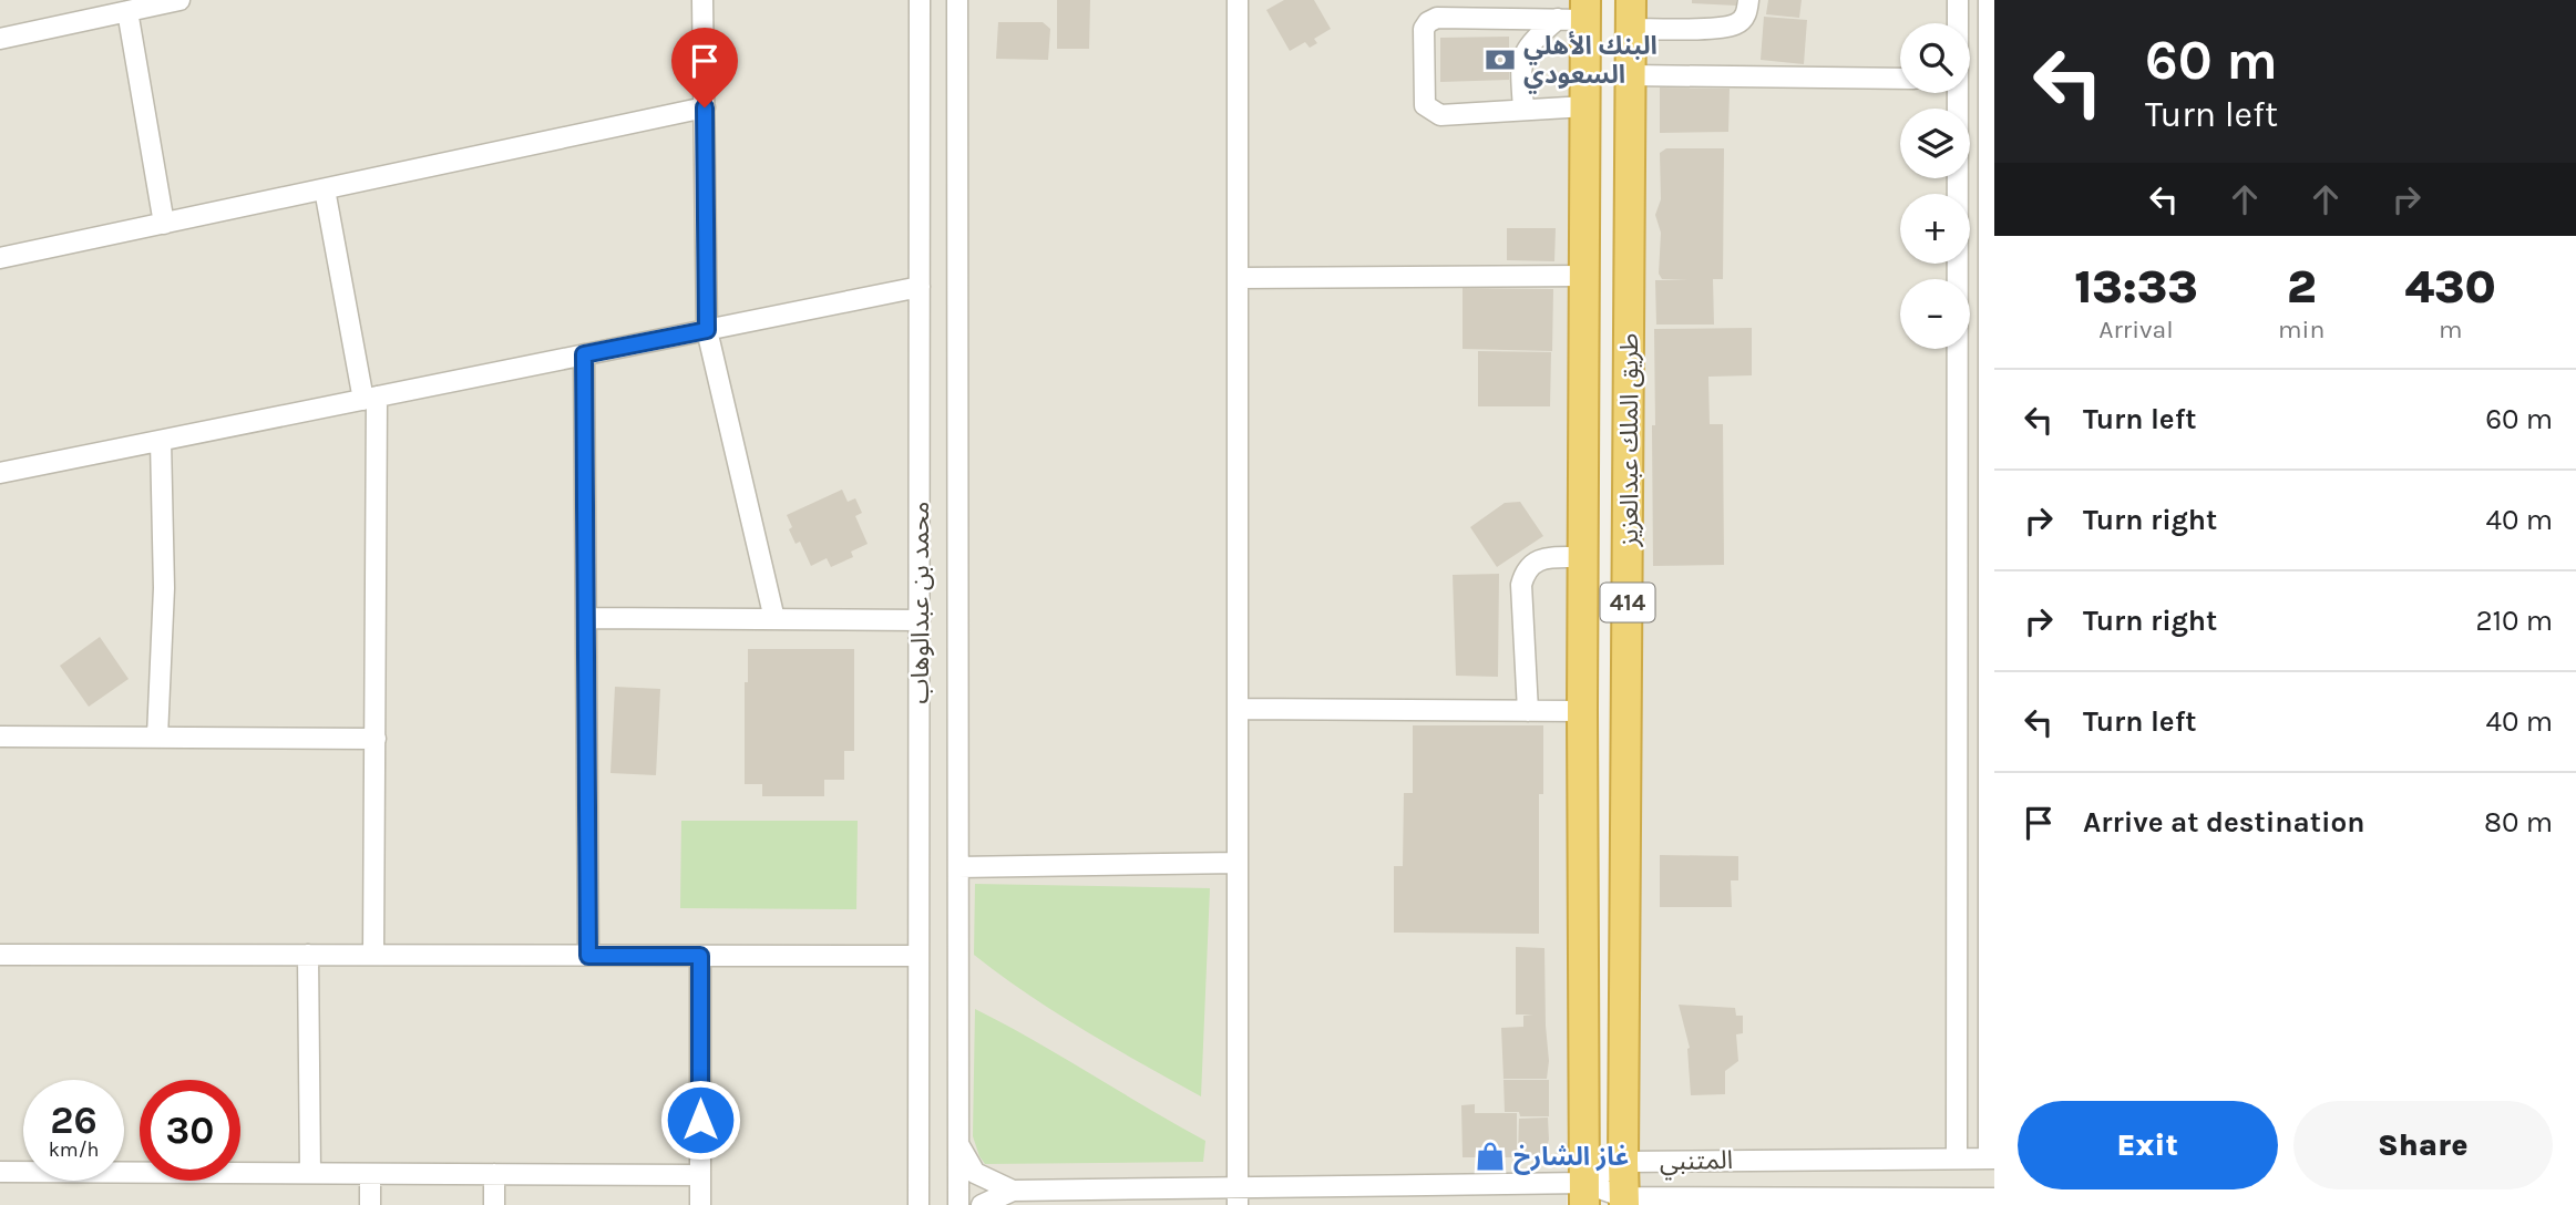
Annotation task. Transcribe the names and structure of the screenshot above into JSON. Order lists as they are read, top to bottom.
{
  "streets": {
    "highway": ["طريق الملك عبدالعزيز", "414"],
    "street": ["محمد بن عبدالوهاب", "المتنبي"]
  },
  "crossings": [
    ["طريق الملك عبدالعزيز", "المتنبي"]
  ],
  "places": {
    "bank": ["البنك الأهلي السعودي"],
    "shop": ["غاز الشارخ"]
  },
  "page": {
    "turn": ["60 m", "Turn left"],
    "map_buttons": ["+", "−"],
    "eta": [
      "13:33",
      "Arrival",
      "2",
      "min",
      "430",
      "m"
    ],
    "list": [
      {
        "name": "Turn left",
        "value": "60 m"
      },
      {
        "name": "Turn right",
        "value": "40 m"
      },
      {
        "name": "Turn right",
        "value": "210 m"
      },
      {
        "name": "Turn left",
        "value": "40 m"
      },
      {
        "name": "Arrive at destination",
        "value": "80 m"
      }
    ],
    "speed": "26 km/h",
    "limit": "30",
    "buttons": ["Exit", "Share"]
  }
}
